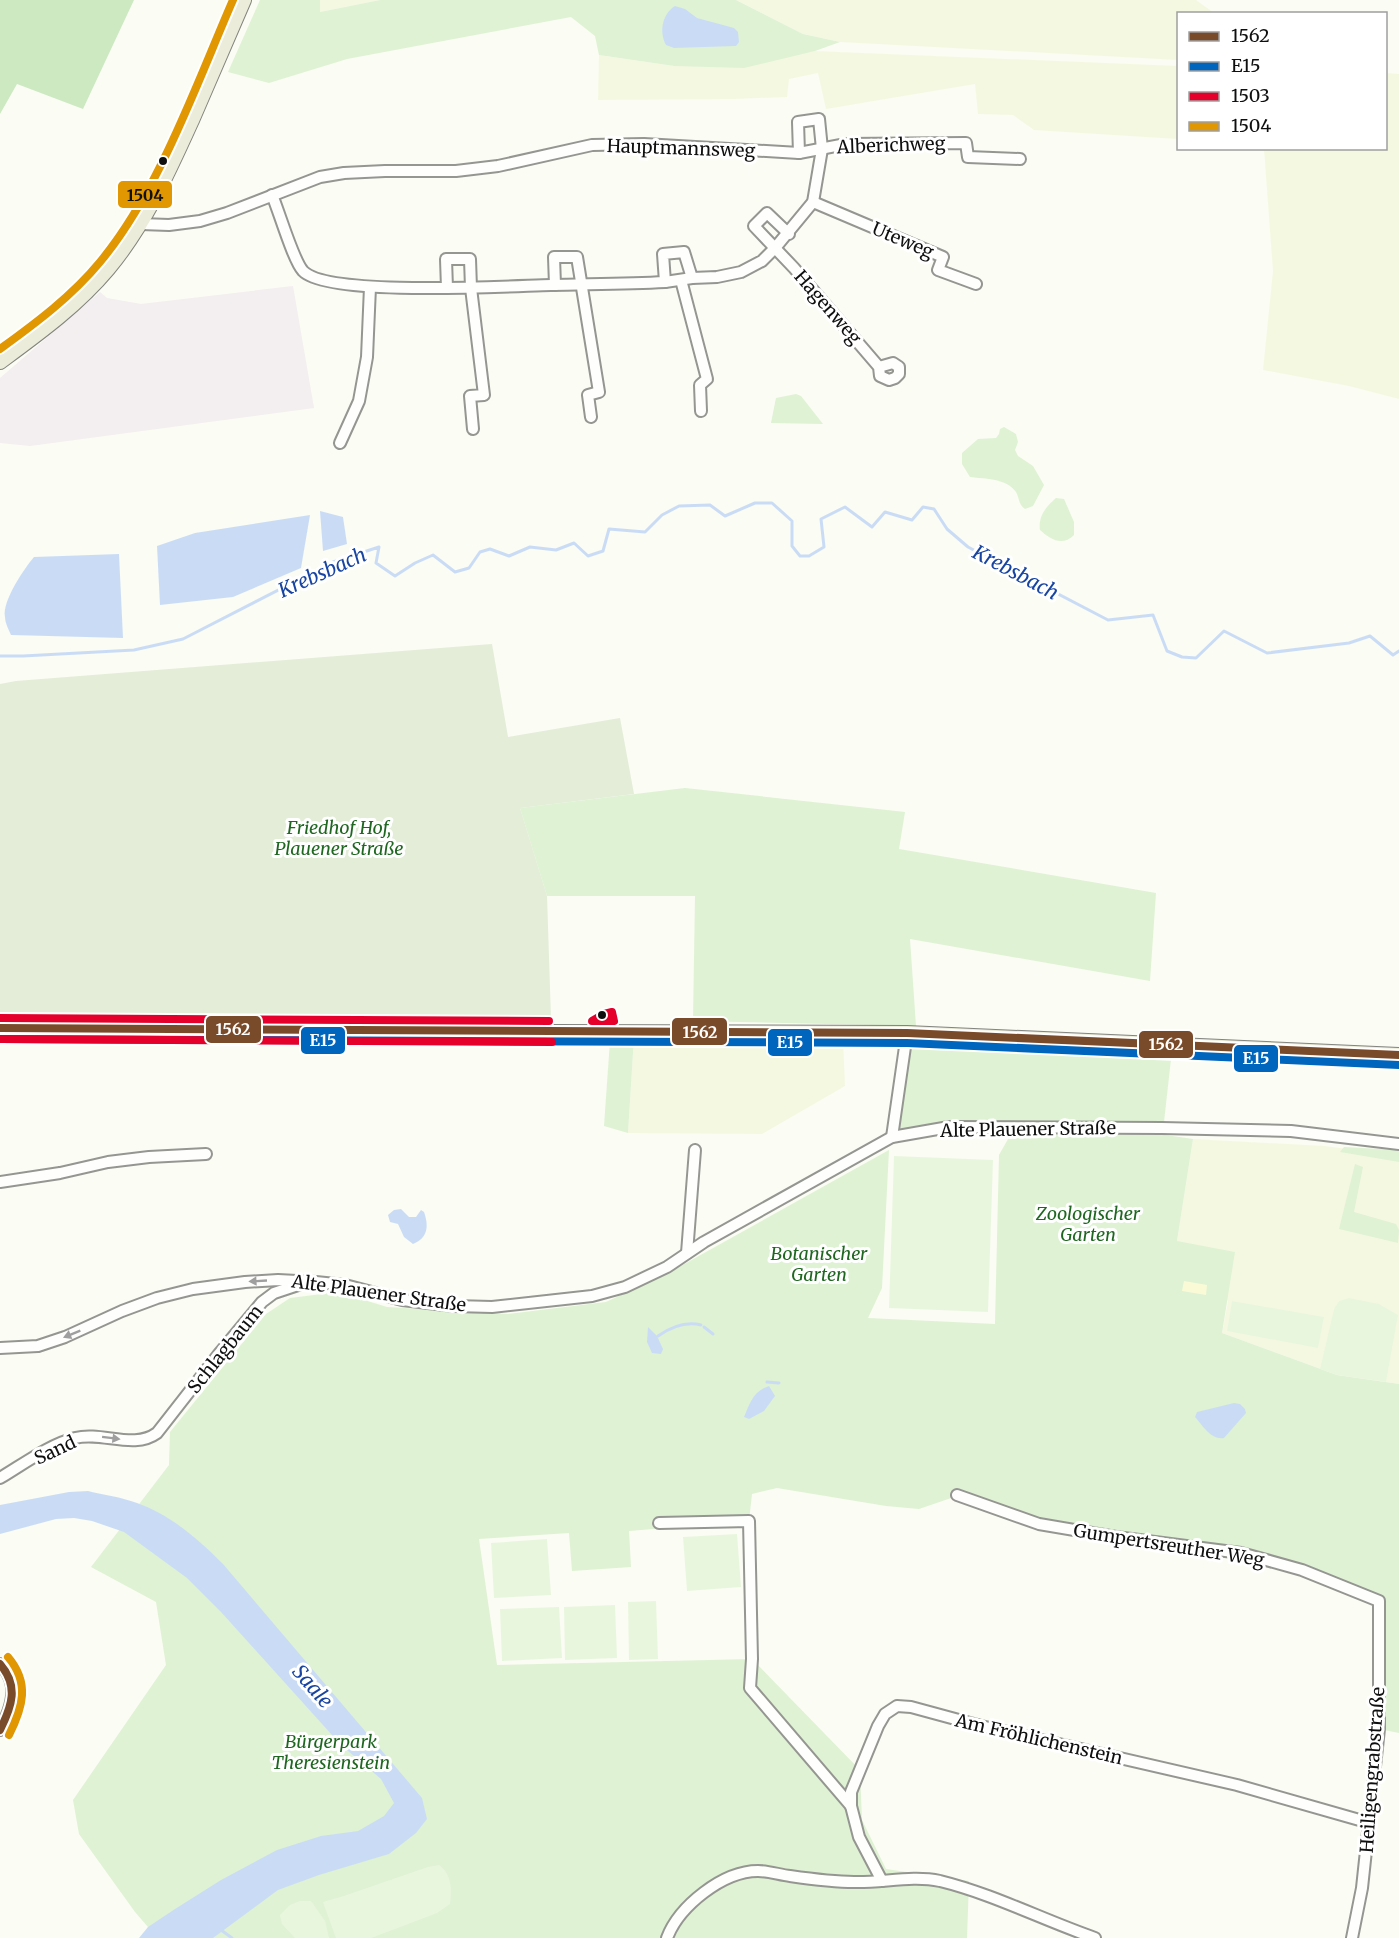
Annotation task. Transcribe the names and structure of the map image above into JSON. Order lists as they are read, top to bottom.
{
  "streets": {
    "street": [
      "Alberichweg",
      "Hauptmannsweg",
      "Uteweg",
      "Hagenweg",
      "Alte Plauener Straße",
      "Schlagbaum",
      "Sand",
      "Gumpertsreuther Weg",
      "Am Fröhlichenstein",
      "Heiligengrabstraße"
    ]
  },
  "crossings": [
    ["Alberichweg", "Hauptmannsweg"],
    ["Alte Plauener Straße", "Schlagbaum"],
    ["Schlagbaum", "Sand"],
    ["Gumpertsreuther Weg", "Heiligengrabstraße"],
    ["Am Fröhlichenstein", "Heiligengrabstraße"]
  ],
  "one_way": ["Sand"],
  "water": ["Krebsbach", "Saale"],
  "parks": [
    "Friedhof Hof, Plauener Straße",
    "Zoologischer Garten",
    "Botanischer Garten",
    "Bürgerpark Theresienstein"
  ],
  "lines": [
    "transit line 1504",
    "transit line 1503",
    "transit line 1562",
    "transit line E15"
  ],
  "legend": [
    "1562",
    "E15",
    "1503",
    "1504"
  ]
}
